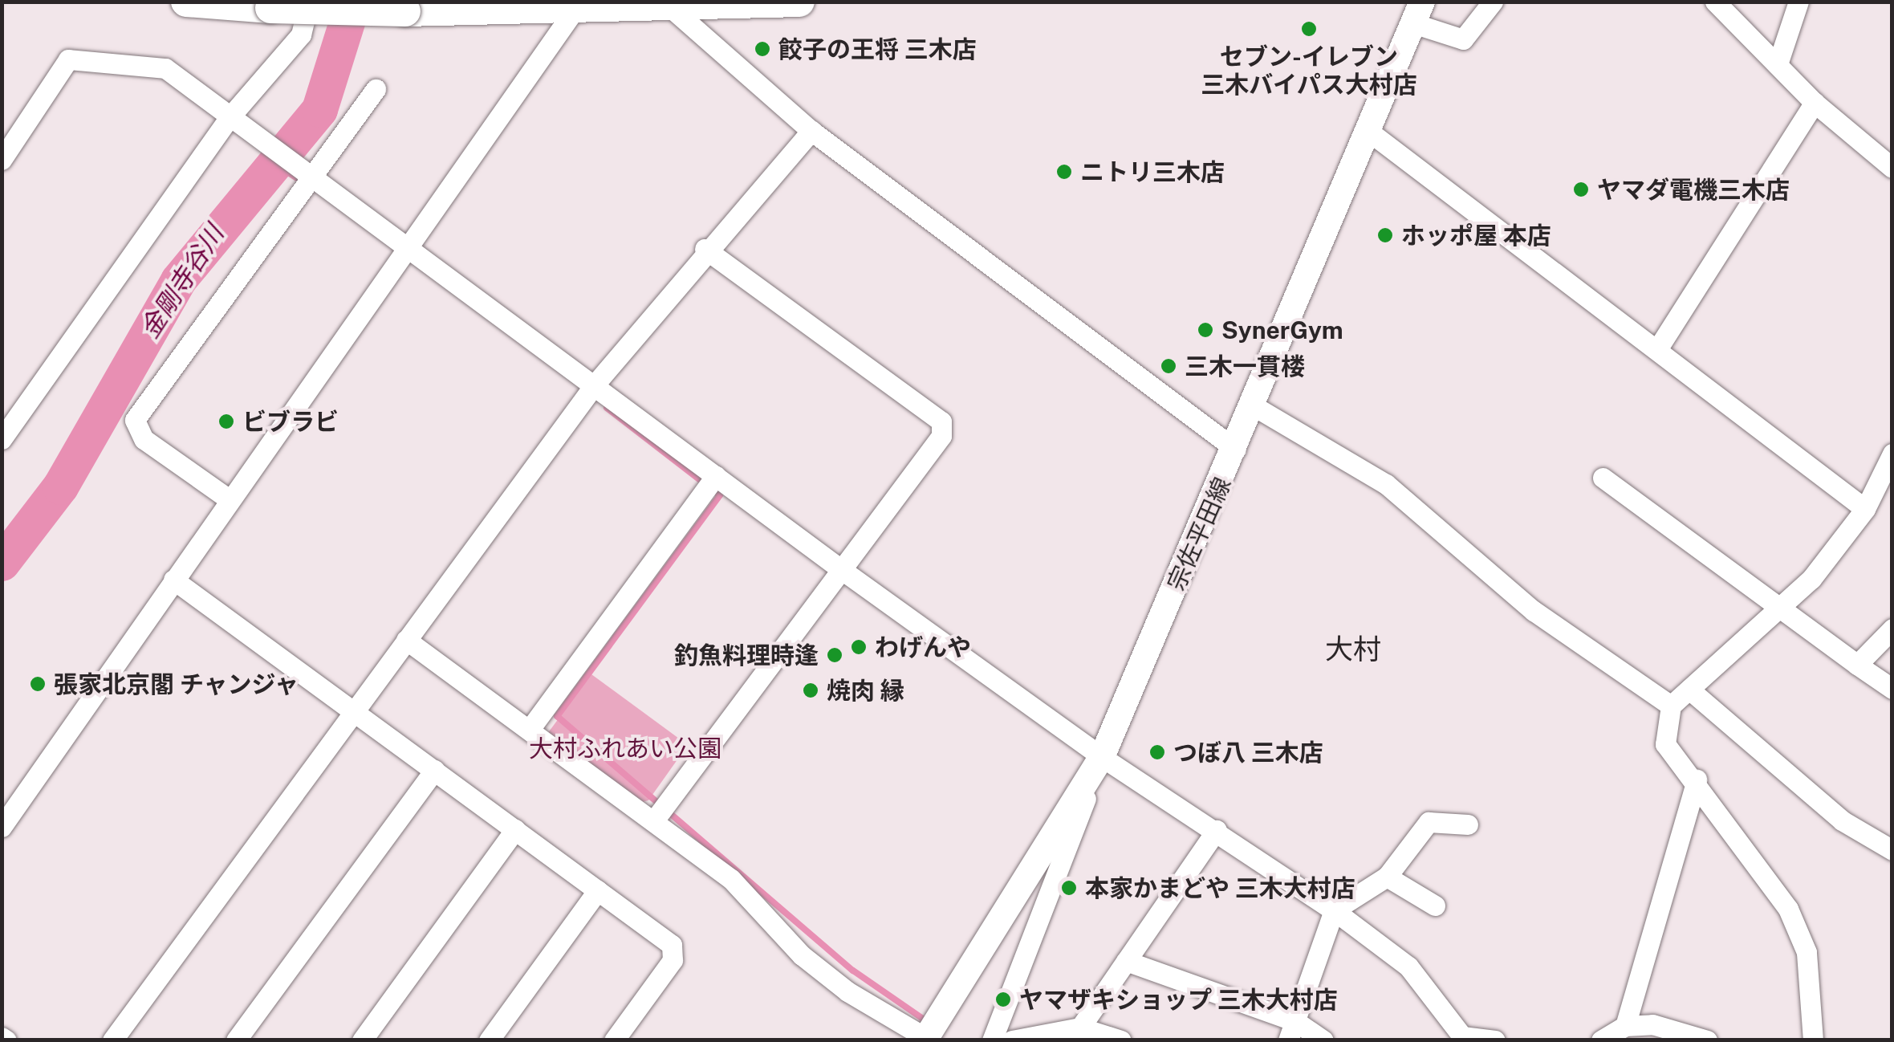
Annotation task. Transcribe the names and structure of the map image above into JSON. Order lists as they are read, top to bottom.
{
  "streets": {
    "main road": ["宗佐平田線"]
  },
  "districts": ["大村"],
  "water": ["金剛寺谷川"],
  "parks": ["大村ふれあい公園"],
  "places": [
    "セブン-イレブン 三木バイパス大村店",
    "餃子の王将 三木店",
    "ニトリ三木店",
    "ヤマダ電機三木店",
    "ホッポ屋 本店",
    "SynerGym",
    "三木一貫楼",
    "ビブラビ",
    "わげんや",
    "釣魚料理時逢",
    "張家北京閣 チャンジャ",
    "焼肉 縁",
    "つぼ八 三木店",
    "本家かまどや 三木大村店",
    "ヤマザキショップ 三木大村店"
  ]
}
